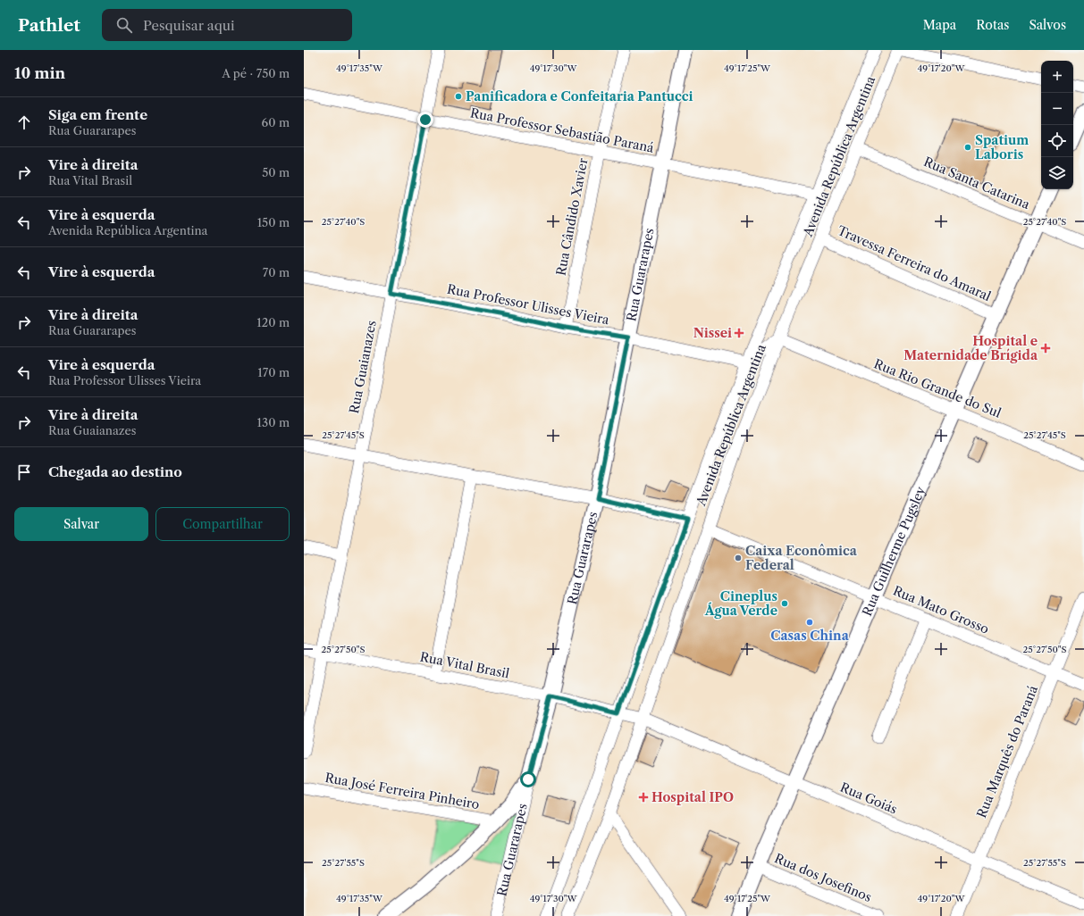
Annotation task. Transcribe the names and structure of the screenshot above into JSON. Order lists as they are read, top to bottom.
{
  "streets": {
    "main road": ["Rua Guararapes", "Rua Guilherme Pugsley"],
    "street": [
      "Rua Professor Sebastião Paraná",
      "Avenida República Argentina",
      "Rua Santa Catarina",
      "Rua Cândido Xavier",
      "Travessa Ferreira do Amaral",
      "Rua Professor Ulisses Vieira",
      "Rua Guaianazes",
      "Rua Rio Grande do Sul",
      "Rua Mato Grosso",
      "Rua Vital Brasil",
      "Rua Marquês do Paraná",
      "Rua José Ferreira Pinheiro",
      "Rua Goiás",
      "Rua dos Josefinos"
    ]
  },
  "crossings": [
    ["Rua Professor Sebastião Paraná", "Avenida República Argentina"],
    ["Rua Professor Sebastião Paraná", "Rua Cândido Xavier"],
    ["Rua Professor Sebastião Paraná", "Rua Guararapes"],
    ["Rua Professor Sebastião Paraná", "Rua Guaianazes"],
    ["Avenida República Argentina", "Rua Santa Catarina"],
    ["Avenida República Argentina", "Travessa Ferreira do Amaral"],
    ["Avenida República Argentina", "Rua Professor Ulisses Vieira"],
    ["Avenida República Argentina", "Rua Rio Grande do Sul"],
    ["Avenida República Argentina", "Rua Mato Grosso"],
    ["Avenida República Argentina", "Rua Vital Brasil"],
    ["Avenida República Argentina", "Rua Goiás"],
    ["Rua Santa Catarina", "Rua Guilherme Pugsley"],
    ["Rua Cândido Xavier", "Rua Professor Ulisses Vieira"],
    ["Travessa Ferreira do Amaral", "Rua Guilherme Pugsley"],
    ["Rua Guararapes", "Rua Professor Ulisses Vieira"],
    ["Rua Guararapes", "Rua Vital Brasil"],
    ["Rua Professor Ulisses Vieira", "Rua Guaianazes"],
    ["Rua Guaianazes", "Rua Vital Brasil"],
    ["Rua Rio Grande do Sul", "Rua Guilherme Pugsley"],
    ["Rua Guilherme Pugsley", "Rua Mato Grosso"],
    ["Rua Guilherme Pugsley", "Rua Goiás"],
    ["Rua Guilherme Pugsley", "Rua dos Josefinos"],
    ["Rua Mato Grosso", "Rua Marquês do Paraná"],
    ["Rua Vital Brasil", "Rua Goiás"],
    ["Rua Marquês do Paraná", "Rua Goiás"]
  ],
  "places": {
    "other": [
      "Panificadora e Confeitaria Pantucci",
      "Spatium Laboris",
      "Caixa Econômica Federal",
      "Cineplus Água Verde",
      "Casas China"
    ],
    "health": ["Nissei", "Hospital e Maternidade Brígida", "Hospital IPO"]
  },
  "page": {
    "header": "Pathlet",
    "search": "Pesquisar aqui",
    "nav": ["Mapa", "Rotas", "Salvos"],
    "heading": ["10 min", "A pé · 750 m"],
    "map_buttons": ["+", "−"],
    "list": [
      ["Siga em frente", "Rua Guararapes", "60 m"],
      ["Vire à direita", "Rua Vital Brasil", "50 m"],
      ["Vire à esquerda", "Avenida República Argentina", "150 m"],
      ["Vire à esquerda", "70 m"],
      ["Vire à direita", "Rua Guararapes", "120 m"],
      ["Vire à esquerda", "Rua Professor Ulisses Vieira", "170 m"],
      ["Vire à direita", "Rua Guaianazes", "130 m"],
      "Chegada ao destino"
    ],
    "buttons": ["Salvar", "Compartilhar"]
  },
  "coordinates": [
    "49°17'35\"W",
    "49°17'30\"W",
    "49°17'25\"W",
    "49°17'20\"W",
    "25°27'40\"S",
    "25°27'45\"S",
    "25°27'50\"S",
    "25°27'55\"S"
  ]
}
